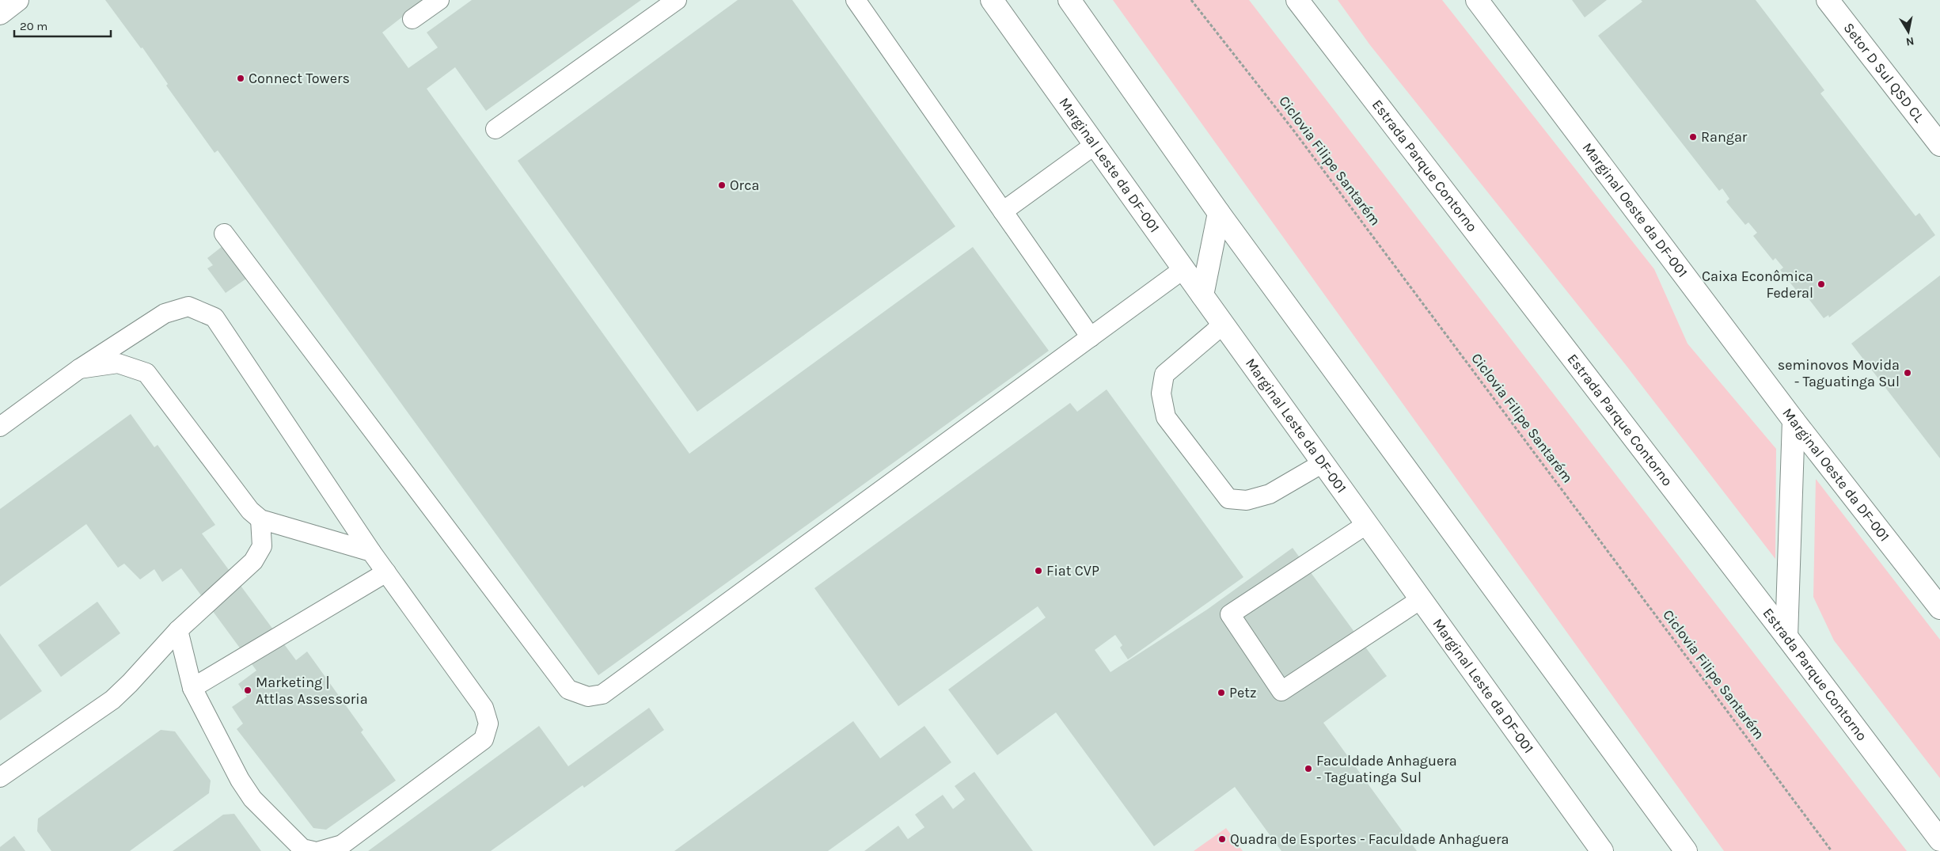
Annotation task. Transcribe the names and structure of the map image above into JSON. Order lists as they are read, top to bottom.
{
  "streets": {
    "main road": [
      "Setor D Sul QSD CL",
      "Marginal Leste da DF-001",
      "Estrada Parque Contorno",
      "Marginal Oeste da DF-001"
    ],
    "path": ["Ciclovia Filipe Santarém"]
  },
  "places": [
    "Connect Towers",
    "Rangar",
    "Orca",
    "Caixa Econômica Federal",
    "seminovos Movida - Taguatinga Sul",
    "Fiat CVP",
    "Marketing | Attlas Assessoria",
    "Petz",
    "Faculdade Anhaguera - Taguatinga Sul",
    "Quadra de Esportes - Faculdade Anhaguera"
  ],
  "scale_bar": "20 m",
  "north": "bottom"
}
